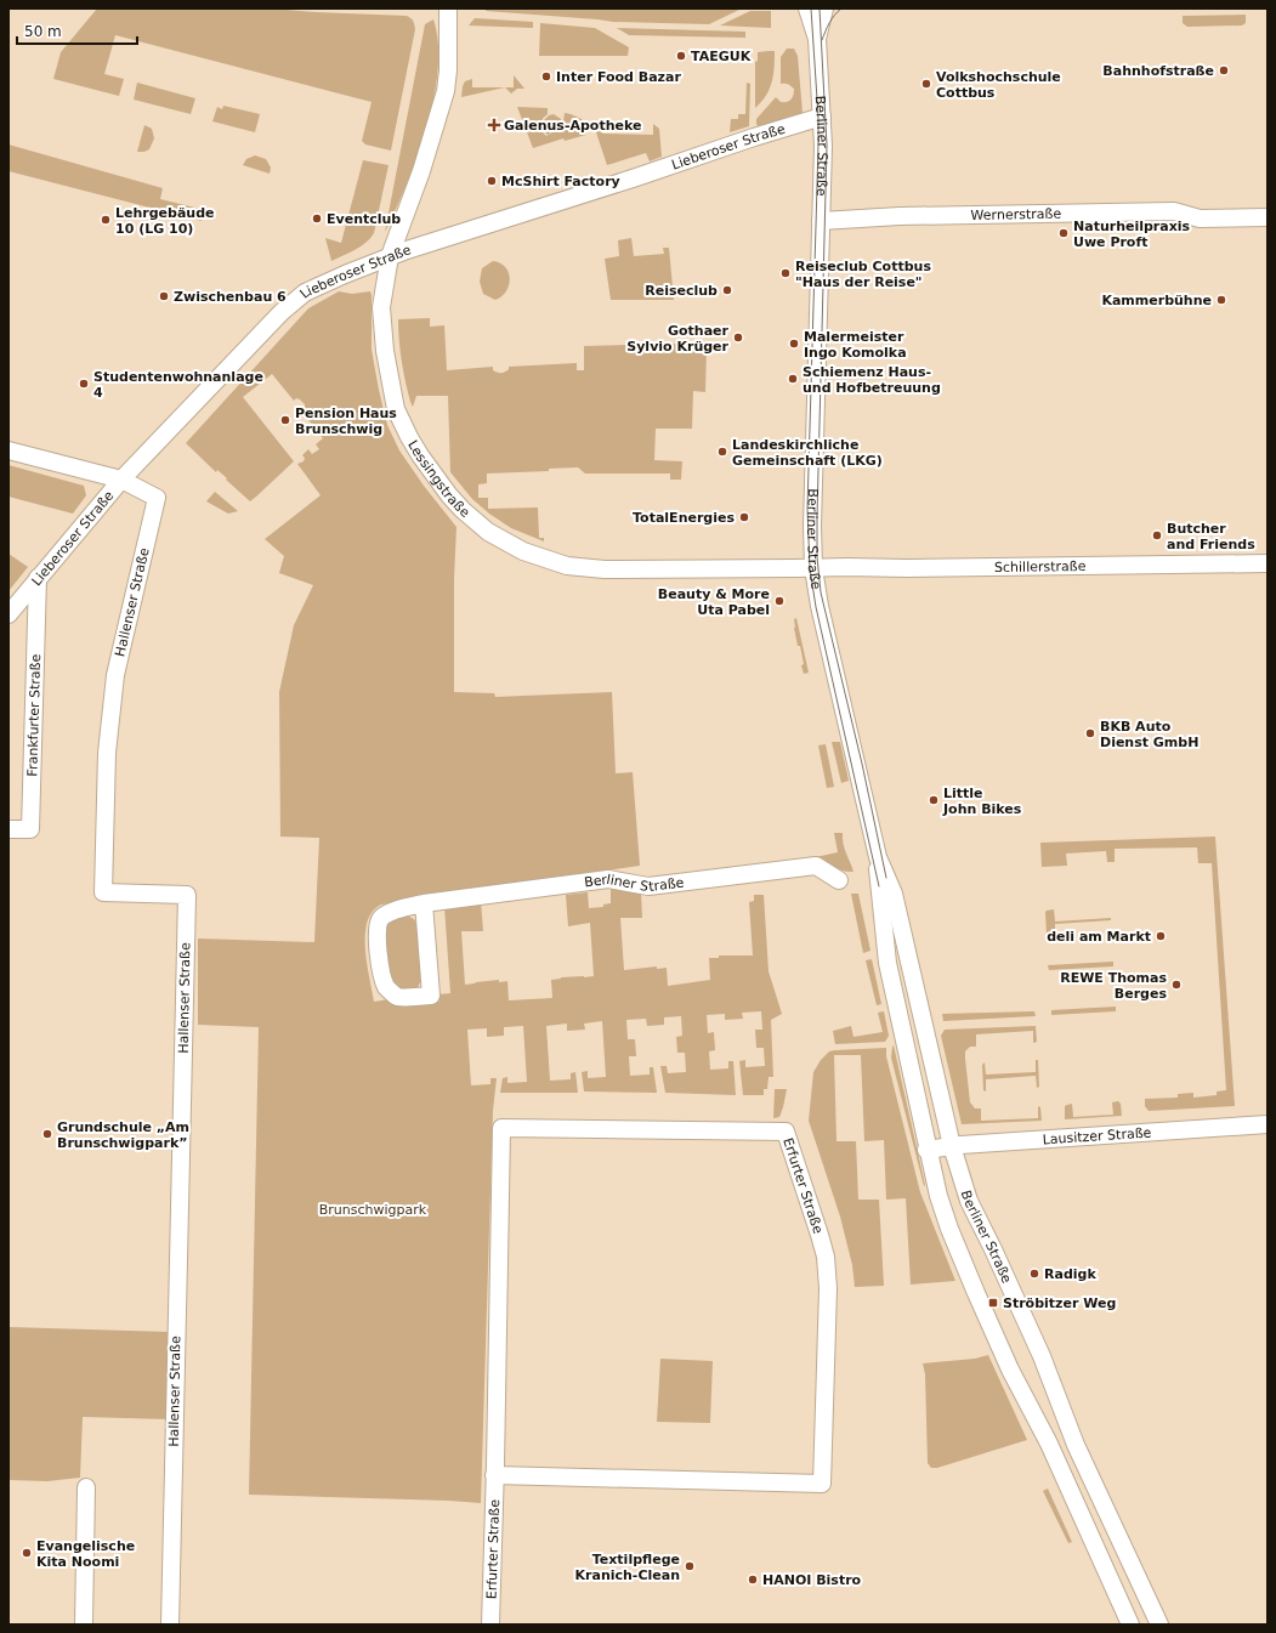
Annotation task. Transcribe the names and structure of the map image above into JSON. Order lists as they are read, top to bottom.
{
  "streets": {
    "street": [
      "Berliner Straße",
      "Lieberoser Straße",
      "Wernerstraße",
      "Lessingstraße",
      "Schillerstraße",
      "Hallenser Straße",
      "Frankfurter Straße",
      "Lausitzer Straße",
      "Erfurter Straße"
    ]
  },
  "crossings": [
    ["Berliner Straße", "Lieberoser Straße"],
    ["Berliner Straße", "Wernerstraße"],
    ["Berliner Straße", "Lessingstraße"],
    ["Berliner Straße", "Schillerstraße"],
    ["Berliner Straße", "Lausitzer Straße"],
    ["Lieberoser Straße", "Lessingstraße"],
    ["Lieberoser Straße", "Hallenser Straße"],
    ["Lieberoser Straße", "Frankfurter Straße"],
    ["Lessingstraße", "Schillerstraße"]
  ],
  "parks": ["Brunschwigpark"],
  "places": {
    "other": [
      "TAEGUK",
      "Bahnhofstraße",
      "Inter Food Bazar",
      "Volkshochschule Cottbus",
      "McShirt Factory",
      "Eventclub",
      "Lehrgebäude 10 (LG 10)",
      "Naturheilpraxis Uwe Proft",
      "Reiseclub Cottbus \"Haus der Reise\"",
      "Reiseclub",
      "Zwischenbau 6",
      "Kammerbühne",
      "Gothaer Sylvio Krüger",
      "Malermeister Ingo Komolka",
      "Schiemenz Haus- und Hofbetreuung",
      "Studentenwohnanlage 4",
      "Pension Haus Brunschwig",
      "Landeskirchliche Gemeinschaft (LKG)",
      "TotalEnergies",
      "Butcher and Friends",
      "Beauty & More Uta Pabel",
      "BKB Auto Dienst GmbH",
      "Little John Bikes",
      "deli am Markt",
      "REWE Thomas Berges",
      "Grundschule „Am Brunschwigpark”",
      "Radigk",
      "Evangelische Kita Noomi",
      "Textilpflege Kranich-Clean",
      "HANOI Bistro"
    ],
    "health": ["Galenus-Apotheke"],
    "transit": ["Ströbitzer Weg"]
  },
  "scale_bar": "50 m"
}
